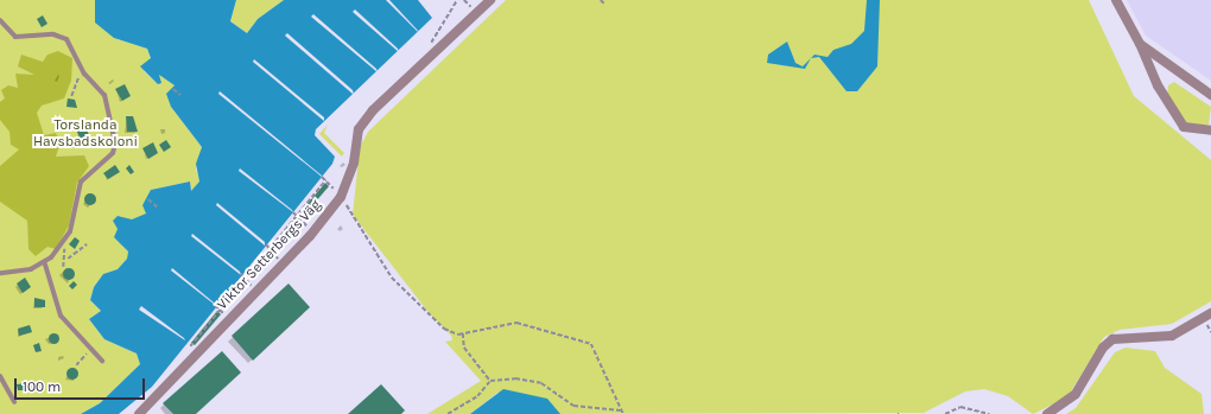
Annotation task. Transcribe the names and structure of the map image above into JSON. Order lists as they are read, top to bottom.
{
  "streets": {
    "street": ["Viktor Setterbergs Väg"]
  },
  "parks": ["Torslanda Havsbadskoloni"],
  "scale_bar": "100 m"
}
